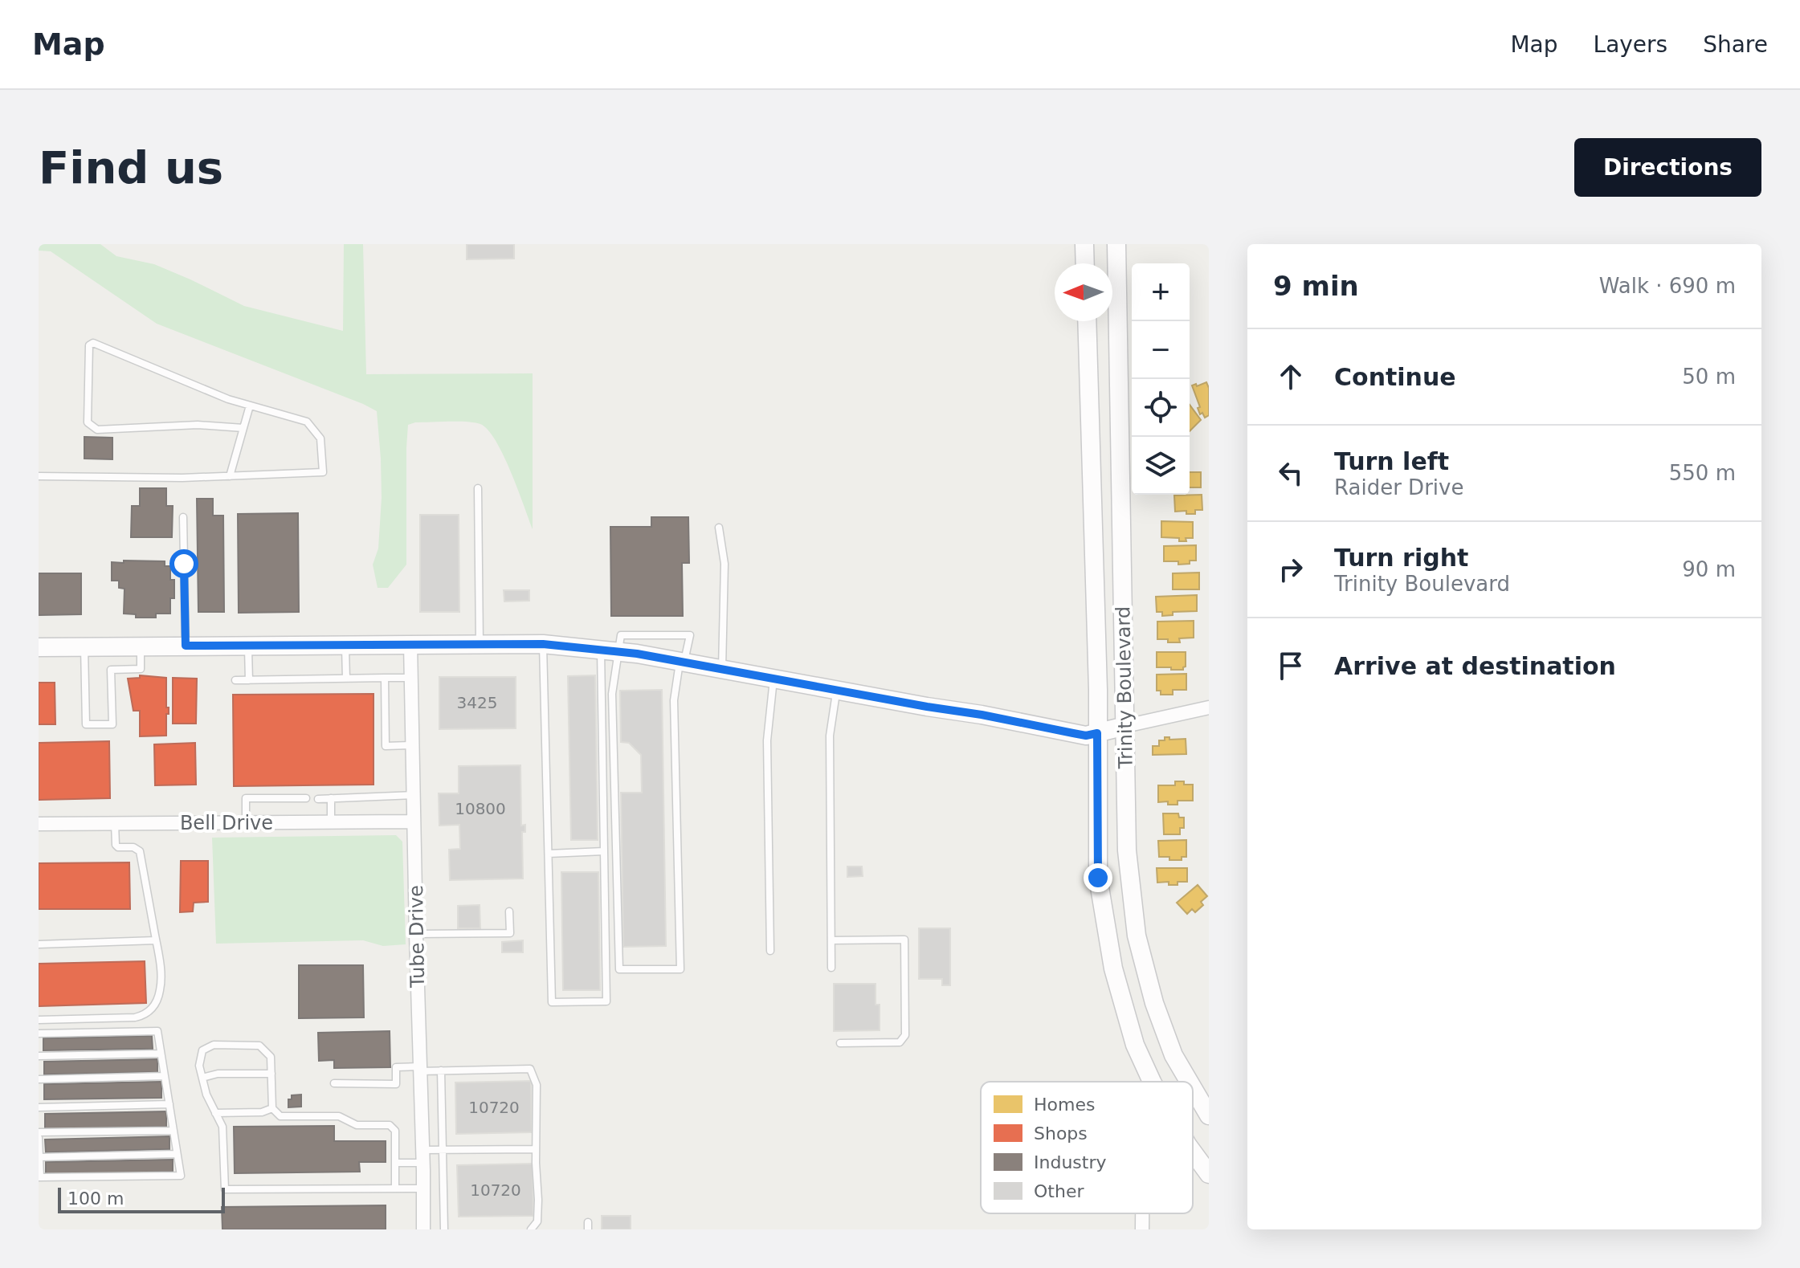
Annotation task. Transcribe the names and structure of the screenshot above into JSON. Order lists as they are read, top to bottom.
{
  "streets": {
    "main road": ["Trinity Boulevard"],
    "street": ["Bell Drive", "Tube Drive"]
  },
  "crossings": [
    ["Bell Drive", "Tube Drive"]
  ],
  "house_numbers": [
    "3425",
    "10800",
    "10720",
    "10720"
  ],
  "legend": [
    "Homes",
    "Shops",
    "Industry",
    "Other"
  ],
  "scale_bar": "100 m",
  "north": "left",
  "page": {
    "header": "Map",
    "nav": ["Map", "Layers", "Share"],
    "buttons": "Directions",
    "title": "Find us",
    "heading": ["9 min", "Walk · 690 m"],
    "map_buttons": ["+", "−"],
    "list": [
      ["Continue", "50 m"],
      ["Turn left", "Raider Drive", "550 m"],
      ["Turn right", "Trinity Boulevard", "90 m"],
      "Arrive at destination"
    ],
    "scale": "100 m"
  }
}
